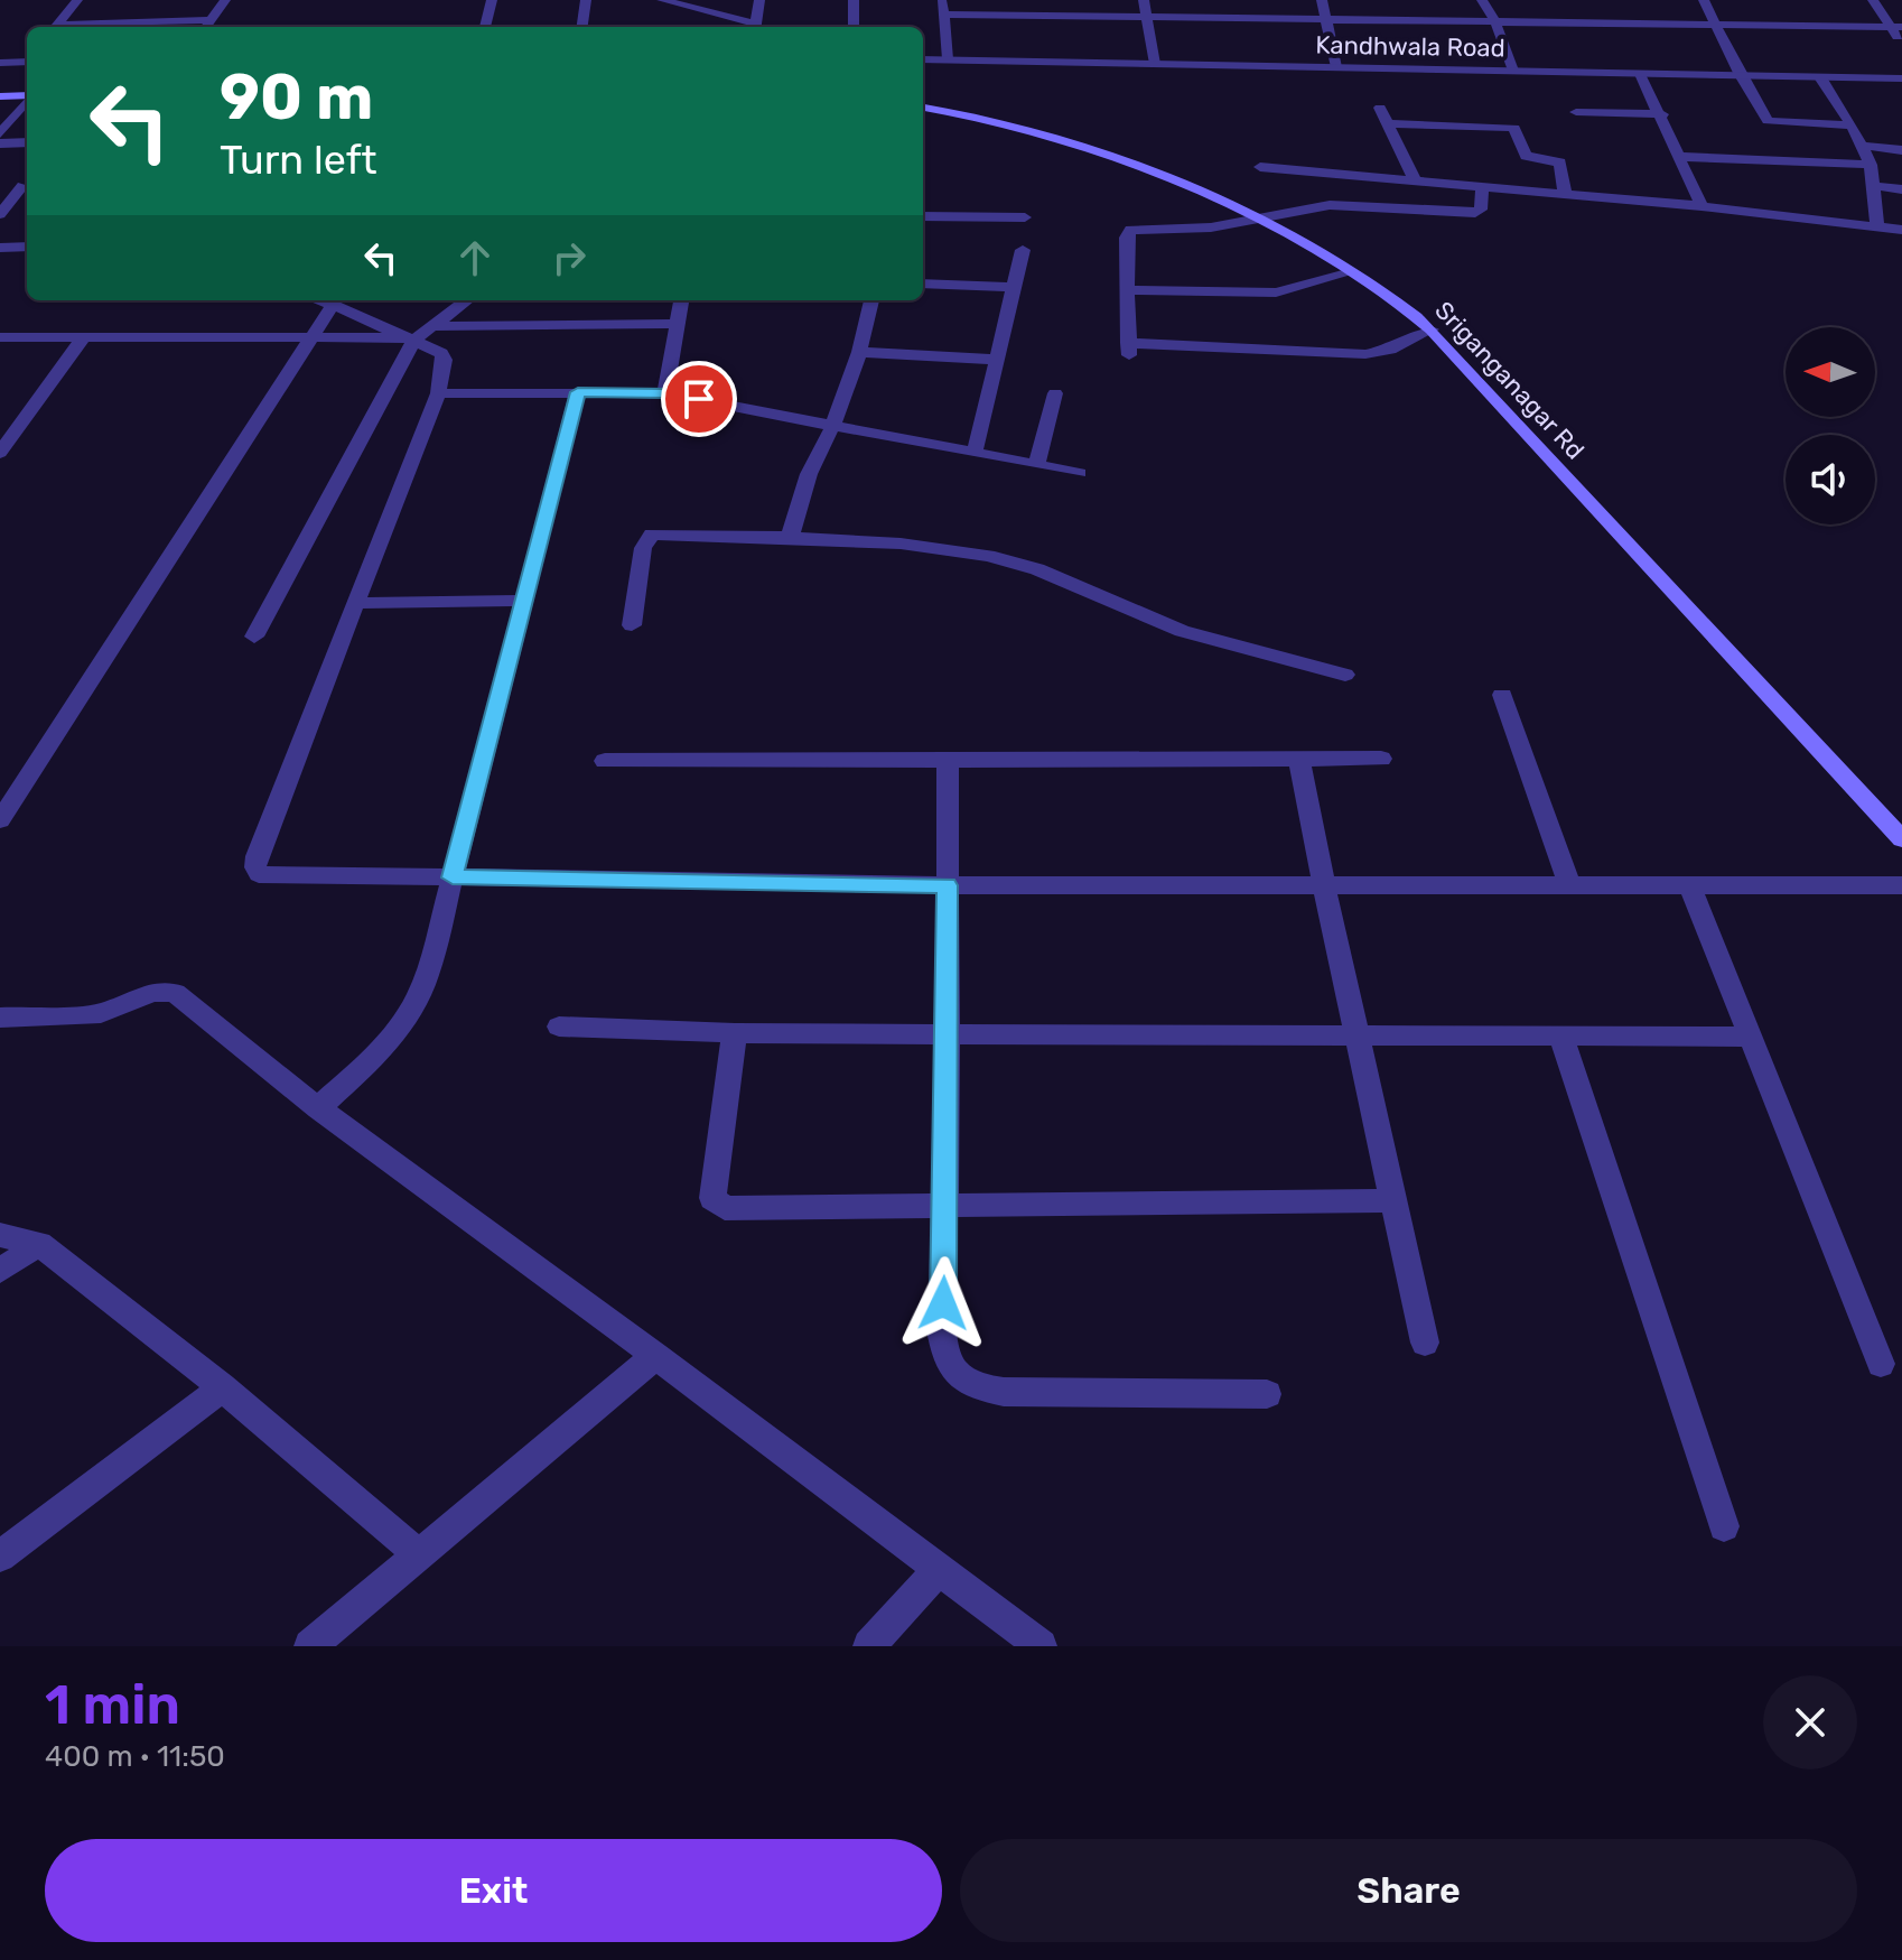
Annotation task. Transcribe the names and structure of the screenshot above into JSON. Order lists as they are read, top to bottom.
{
  "streets": {
    "main road": ["Sriganganagar Rd"],
    "street": ["Kandhwala Road"]
  },
  "north": "left",
  "page": {
    "turn": ["90 m", "Turn left"],
    "heading": ["1 min", "400 m · 11:50"],
    "buttons": ["Exit", "Share"]
  }
}
